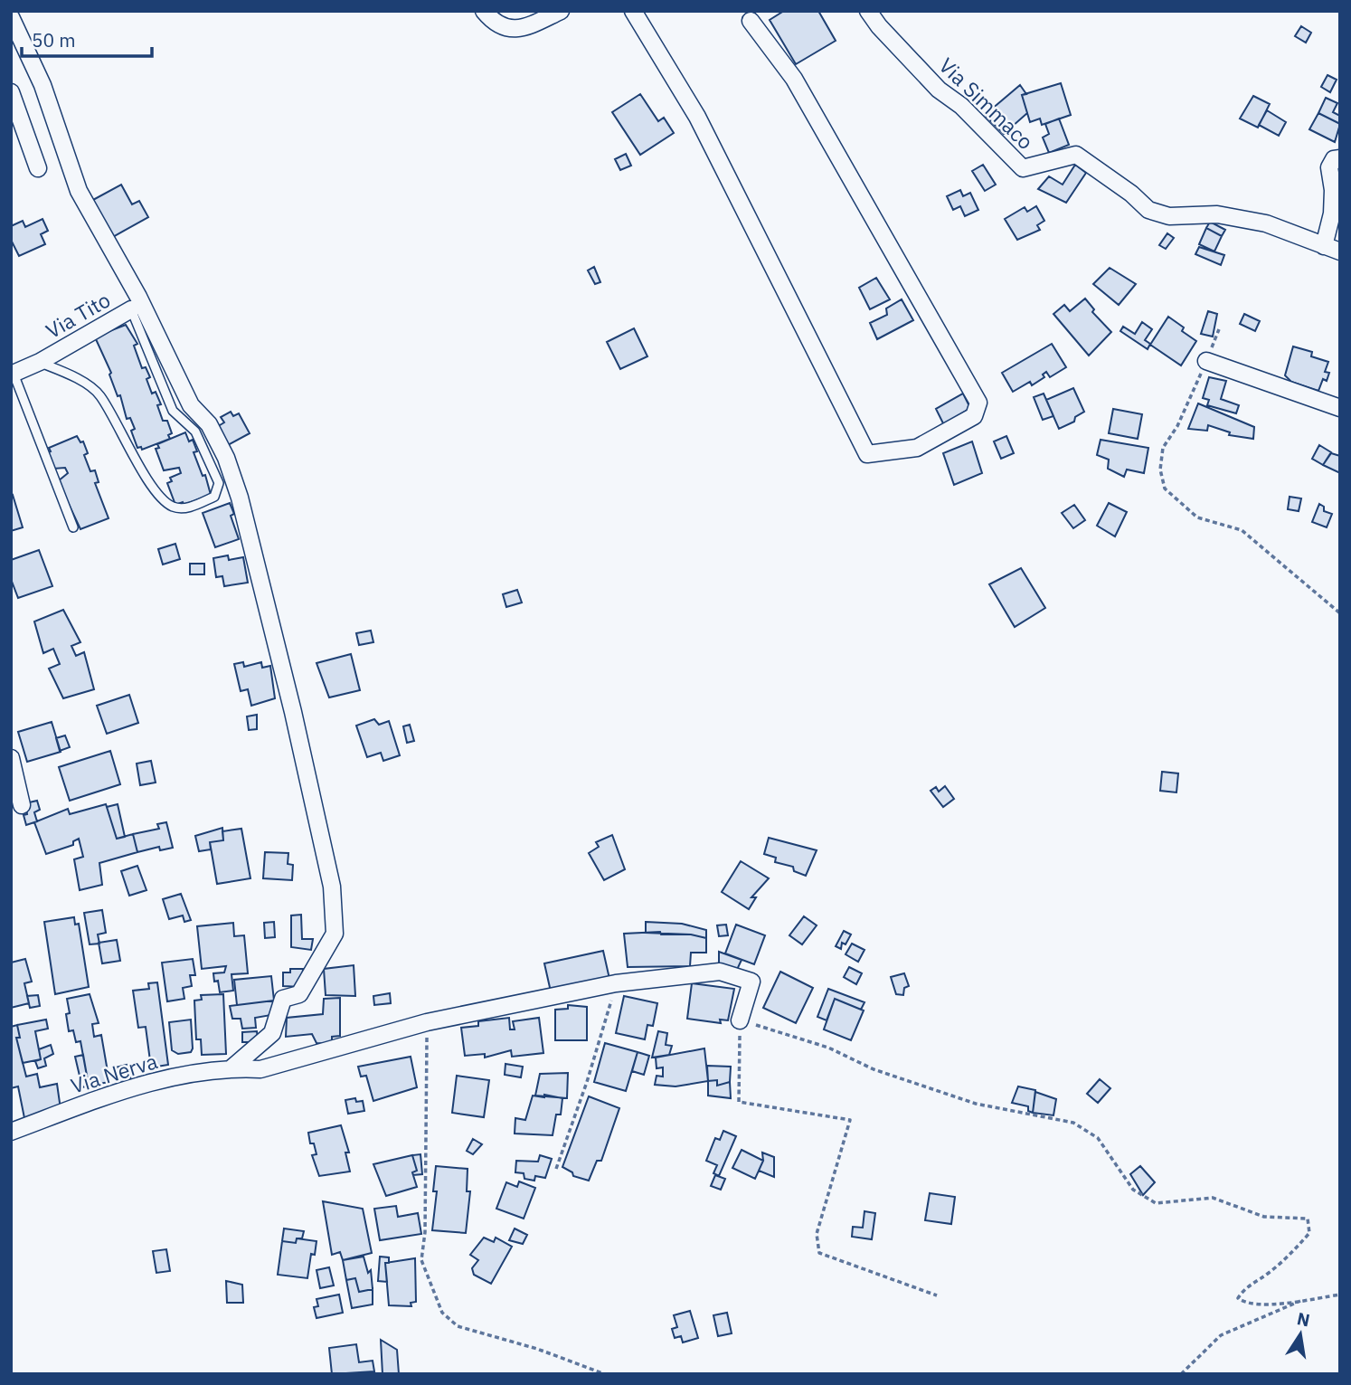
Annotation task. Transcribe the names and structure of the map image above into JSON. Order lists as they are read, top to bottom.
{
  "streets": {
    "street": ["Via Simmaco", "Via Tito", "Via Nerva"]
  },
  "scale_bar": "50 m",
  "north": "top"
}
